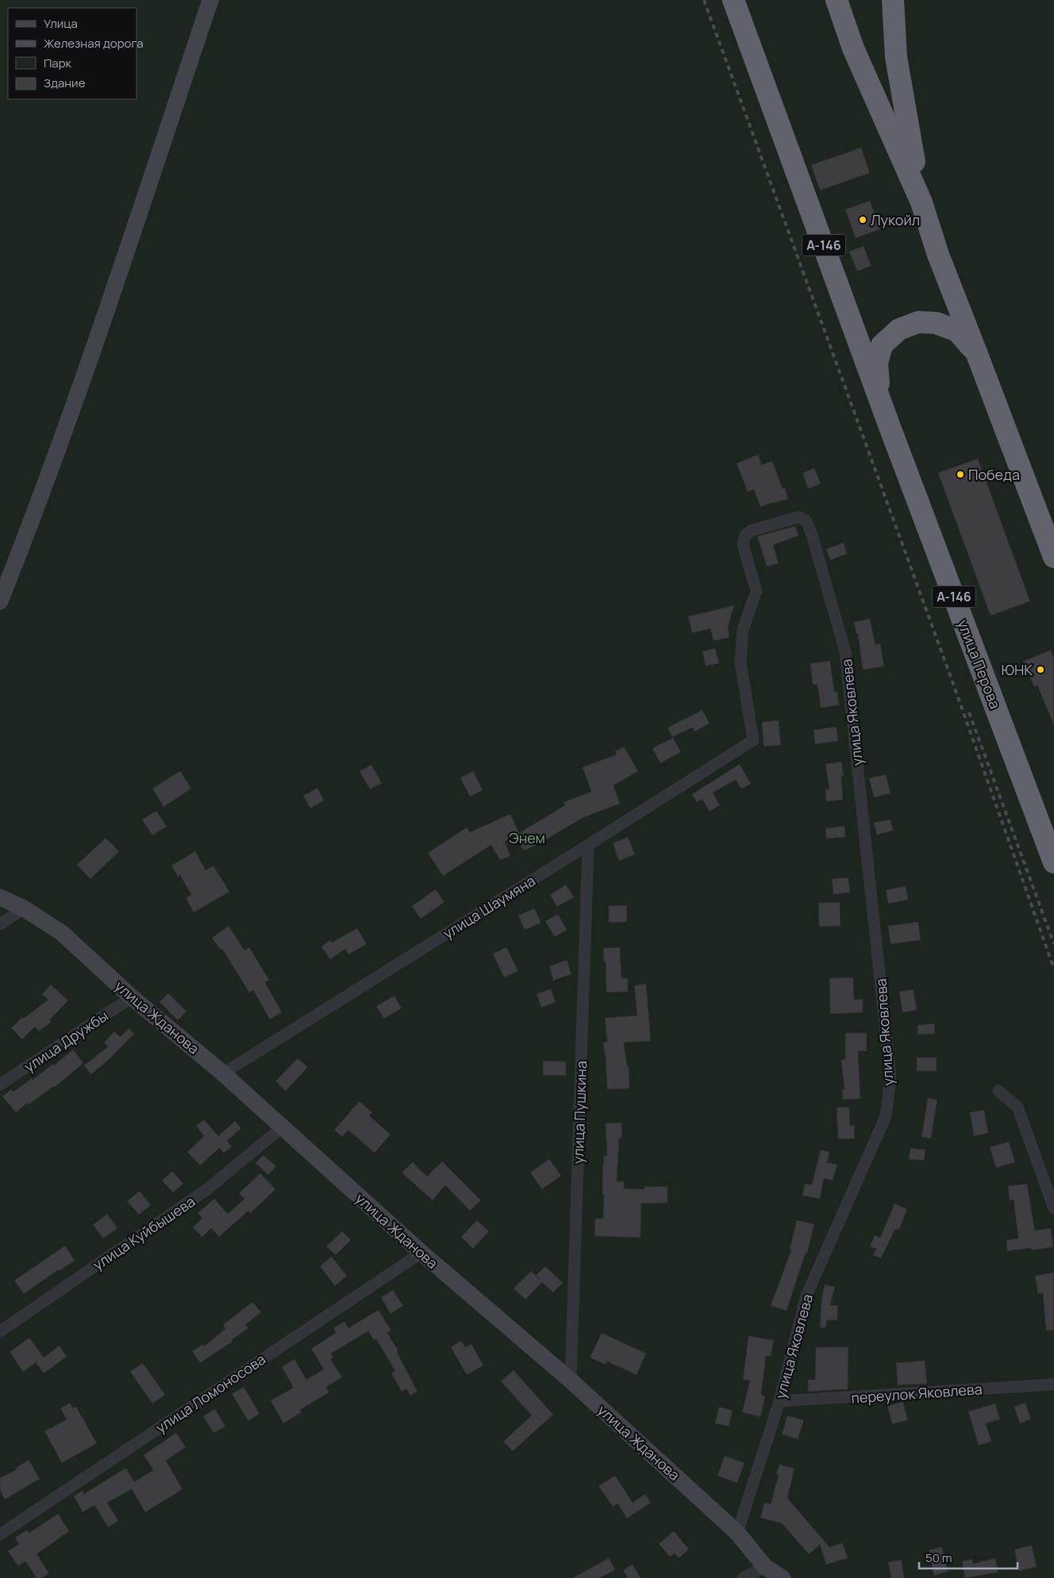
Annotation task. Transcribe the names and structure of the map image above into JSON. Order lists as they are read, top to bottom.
{
  "streets": {
    "highway": ["А-146", "улица Перова"],
    "street": [
      "улица Яковлева",
      "улица Шаумяна",
      "улица Жданова",
      "улица Дружбы",
      "улица Пушкина",
      "улица Куйбышева",
      "улица Ломоносова",
      "переулок Яковлева"
    ]
  },
  "crossings": [
    ["А-146", "улица Перова"],
    ["улица Яковлева", "улица Шаумяна"],
    ["улица Яковлева", "улица Жданова"],
    ["улица Яковлева", "переулок Яковлева"],
    ["улица Шаумяна", "улица Жданова"],
    ["улица Шаумяна", "улица Пушкина"],
    ["улица Жданова", "улица Дружбы"],
    ["улица Жданова", "улица Пушкина"],
    ["улица Жданова", "улица Куйбышева"],
    ["улица Жданова", "улица Ломоносова"]
  ],
  "parks": ["Энем"],
  "places": ["Лукойл", "Победа", "ЮНК"],
  "legend": [
    "Улица",
    "Железная дорога",
    "Парк",
    "Здание"
  ],
  "scale_bar": "50 m"
}
